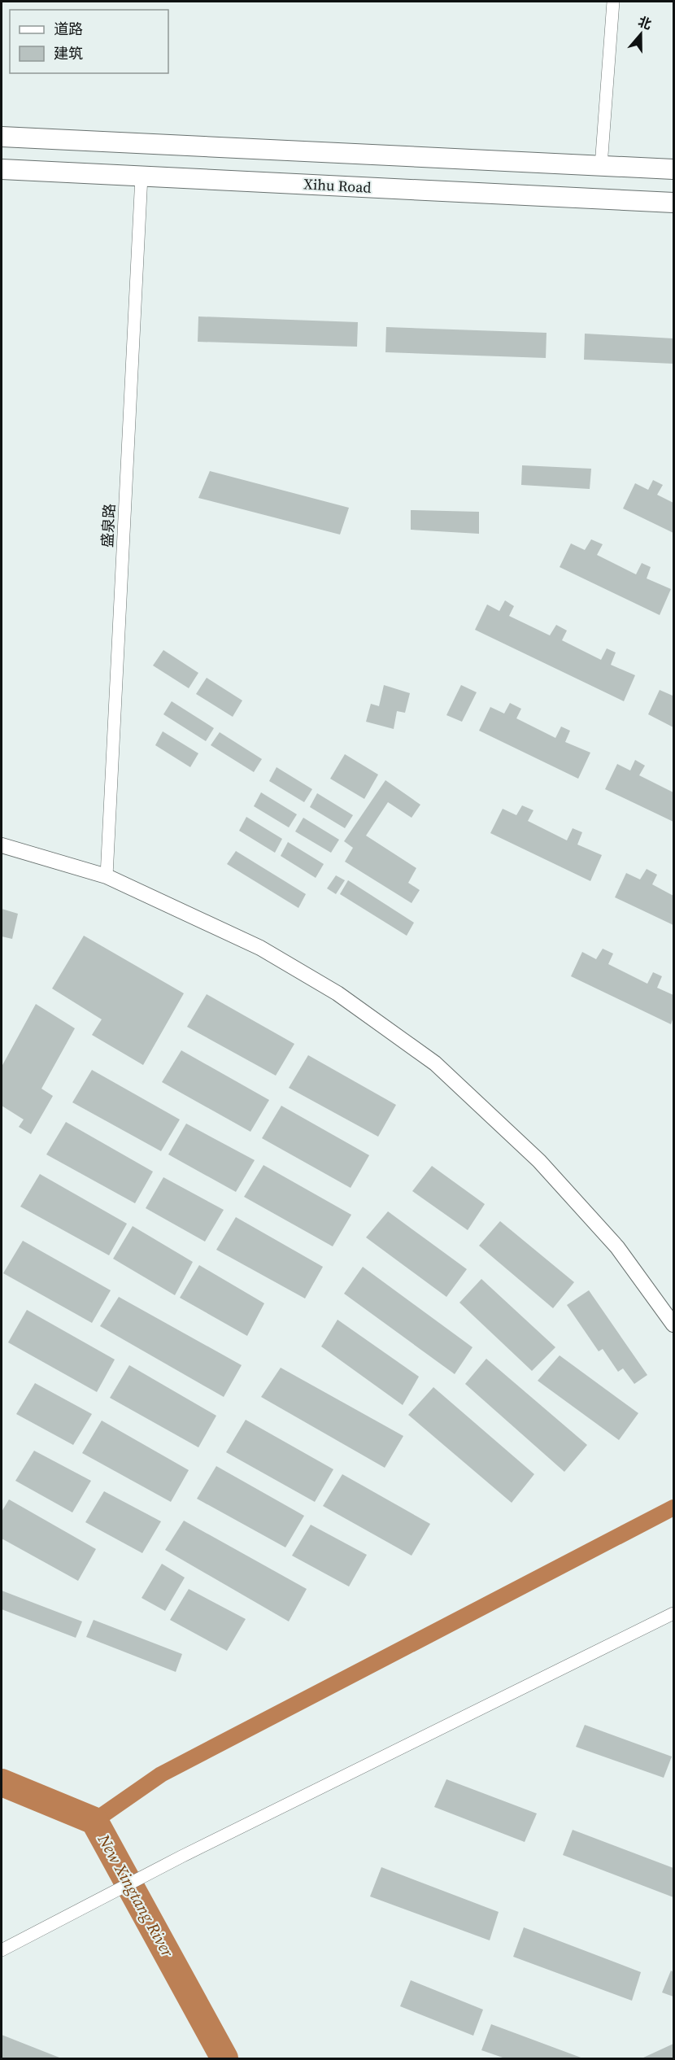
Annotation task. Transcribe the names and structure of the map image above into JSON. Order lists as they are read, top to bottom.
{
  "streets": {
    "main road": ["Xihu Road"],
    "street": ["盛泉路"]
  },
  "crossings": [
    ["Xihu Road", "盛泉路"]
  ],
  "water": ["New Xingtang River"],
  "legend": ["道路", "建筑"],
  "north": "top"
}
